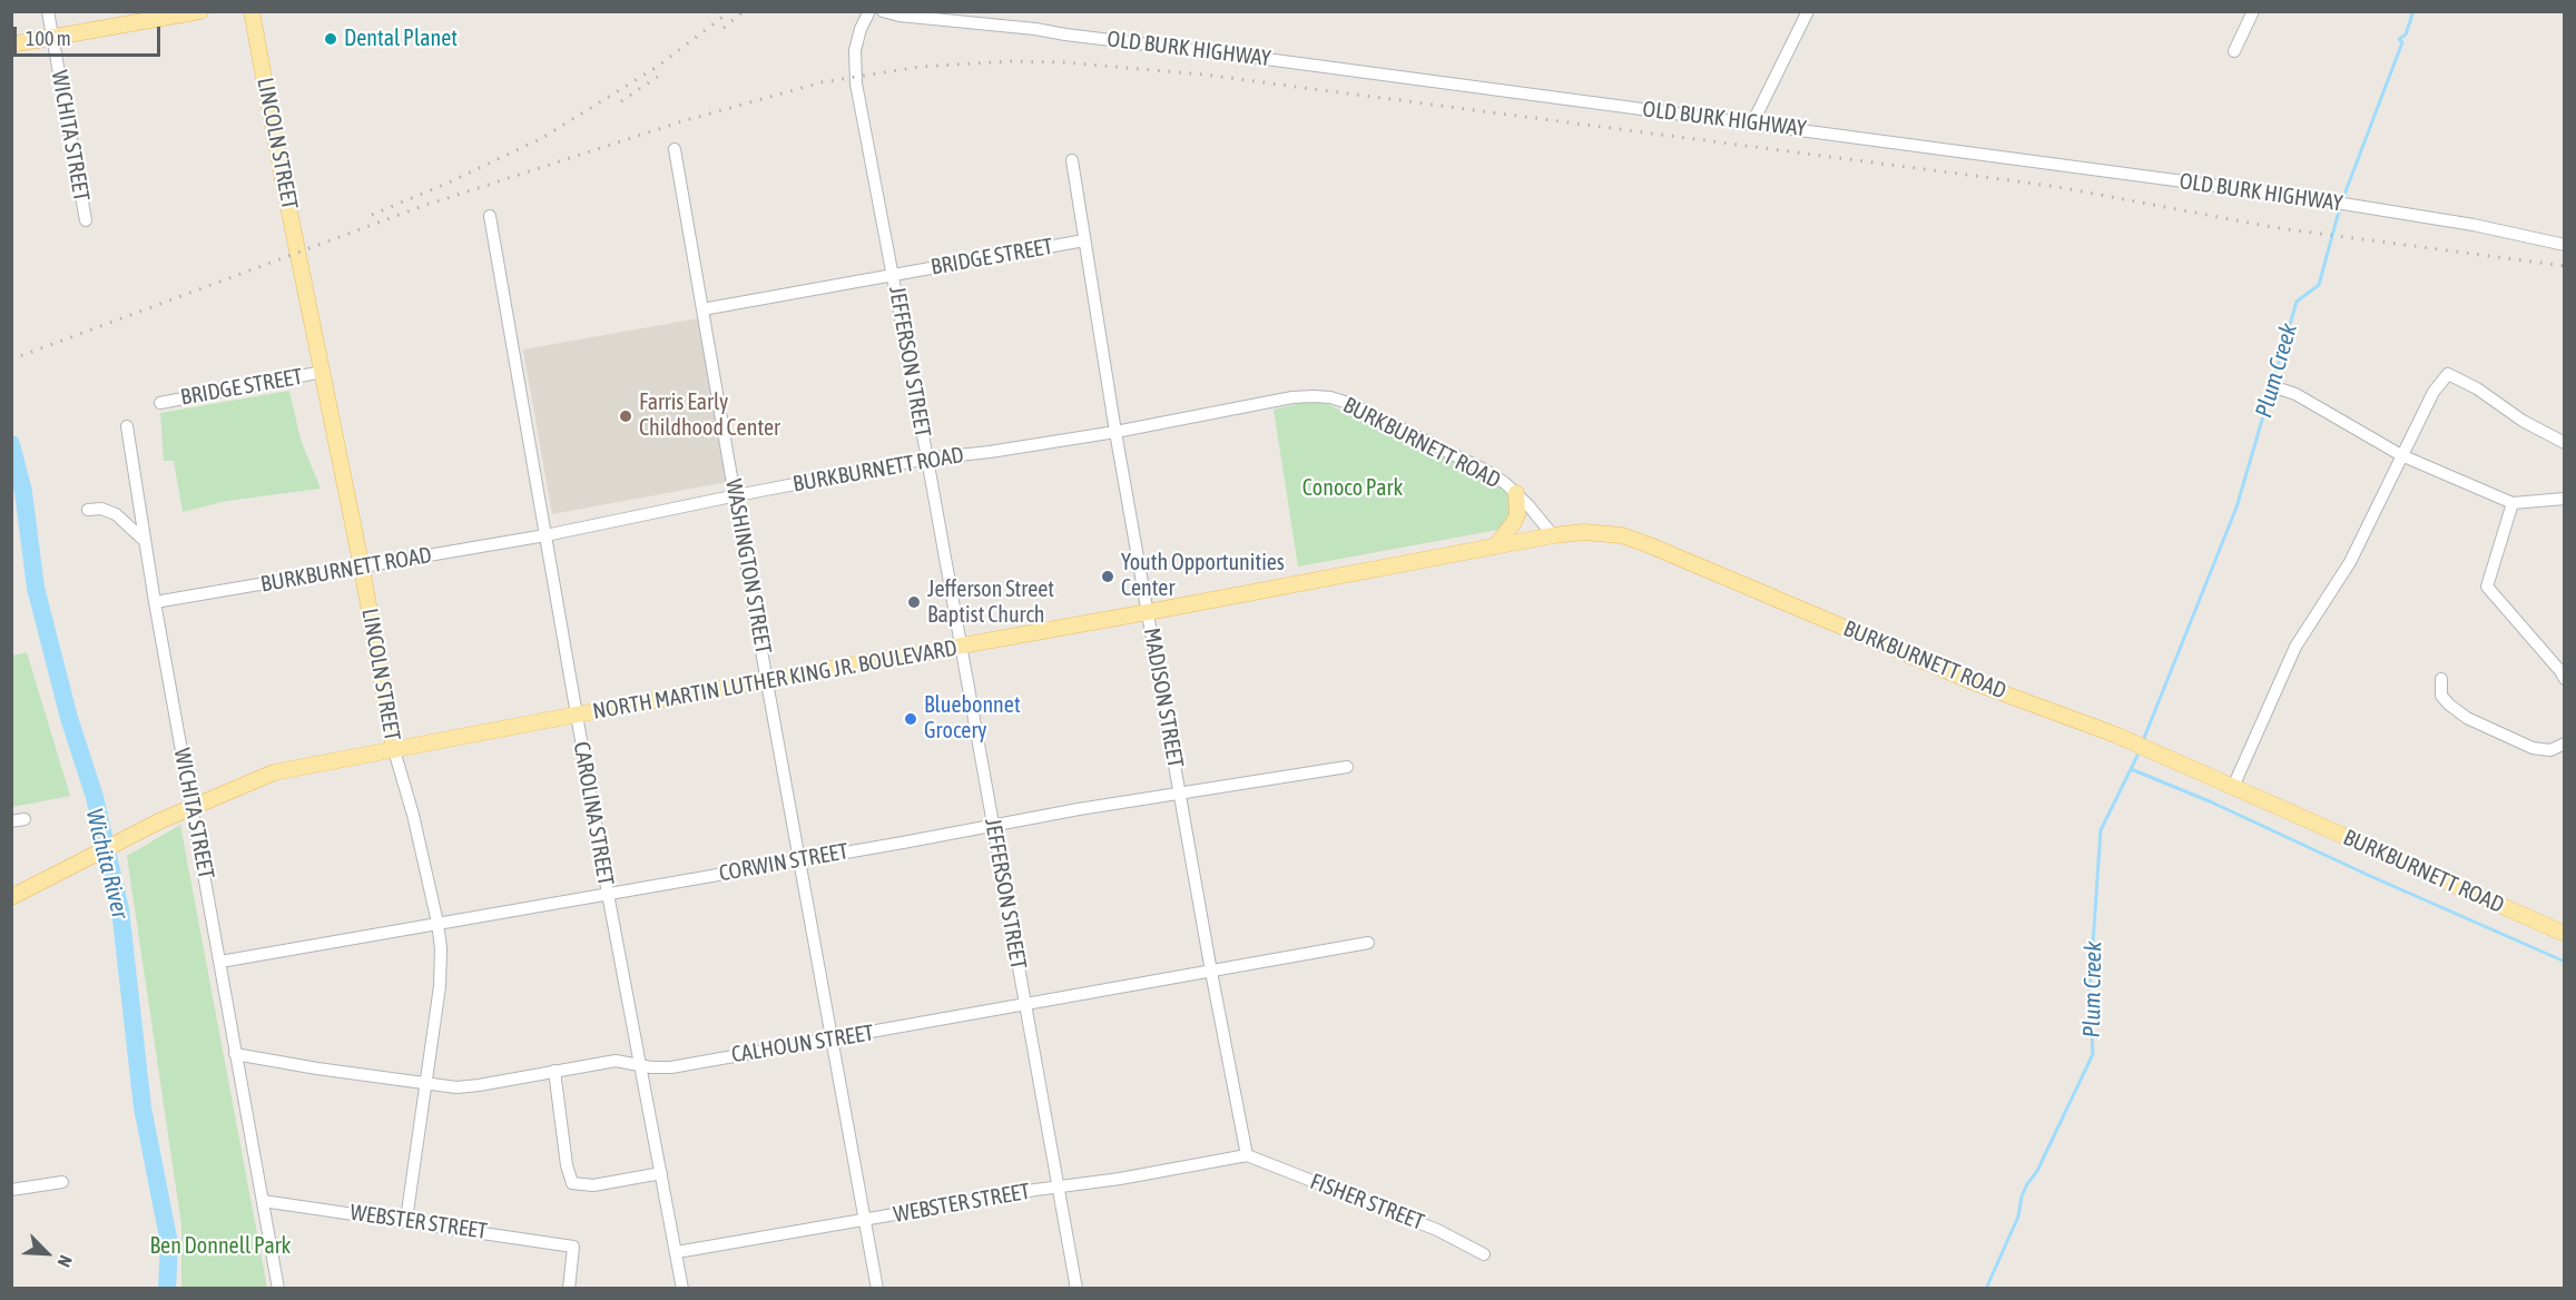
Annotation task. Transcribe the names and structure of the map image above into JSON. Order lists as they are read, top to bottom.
{
  "streets": {
    "main road": ["LINCOLN STREET", "BURKBURNETT ROAD", "NORTH MARTIN LUTHER KING JR. BOULEVARD"],
    "street": [
      "OLD BURK HIGHWAY",
      "WICHITA STREET",
      "BRIDGE STREET",
      "JEFFERSON STREET",
      "WASHINGTON STREET",
      "MADISON STREET",
      "CAROLINA STREET",
      "CORWIN STREET",
      "CALHOUN STREET",
      "FISHER STREET",
      "WEBSTER STREET"
    ]
  },
  "crossings": [
    ["WICHITA STREET", "BURKBURNETT ROAD"],
    ["WICHITA STREET", "NORTH MARTIN LUTHER KING JR. BOULEVARD"],
    ["WICHITA STREET", "CORWIN STREET"],
    ["WICHITA STREET", "CALHOUN STREET"],
    ["WICHITA STREET", "WEBSTER STREET"],
    ["LINCOLN STREET", "BRIDGE STREET"],
    ["LINCOLN STREET", "BURKBURNETT ROAD"],
    ["LINCOLN STREET", "NORTH MARTIN LUTHER KING JR. BOULEVARD"],
    ["LINCOLN STREET", "CORWIN STREET"],
    ["LINCOLN STREET", "CALHOUN STREET"],
    ["LINCOLN STREET", "WEBSTER STREET"],
    ["BRIDGE STREET", "JEFFERSON STREET"],
    ["BRIDGE STREET", "WASHINGTON STREET"],
    ["BRIDGE STREET", "MADISON STREET"],
    ["JEFFERSON STREET", "BURKBURNETT ROAD"],
    ["JEFFERSON STREET", "NORTH MARTIN LUTHER KING JR. BOULEVARD"],
    ["JEFFERSON STREET", "CORWIN STREET"],
    ["JEFFERSON STREET", "CALHOUN STREET"],
    ["JEFFERSON STREET", "WEBSTER STREET"],
    ["BURKBURNETT ROAD", "WASHINGTON STREET"],
    ["BURKBURNETT ROAD", "NORTH MARTIN LUTHER KING JR. BOULEVARD"],
    ["BURKBURNETT ROAD", "MADISON STREET"],
    ["BURKBURNETT ROAD", "CAROLINA STREET"],
    ["WASHINGTON STREET", "NORTH MARTIN LUTHER KING JR. BOULEVARD"],
    ["WASHINGTON STREET", "CORWIN STREET"],
    ["WASHINGTON STREET", "CALHOUN STREET"],
    ["WASHINGTON STREET", "WEBSTER STREET"],
    ["NORTH MARTIN LUTHER KING JR. BOULEVARD", "MADISON STREET"],
    ["NORTH MARTIN LUTHER KING JR. BOULEVARD", "CAROLINA STREET"],
    ["MADISON STREET", "CORWIN STREET"],
    ["MADISON STREET", "CALHOUN STREET"],
    ["MADISON STREET", "FISHER STREET"],
    ["MADISON STREET", "WEBSTER STREET"],
    ["CAROLINA STREET", "CORWIN STREET"],
    ["CAROLINA STREET", "CALHOUN STREET"],
    ["CAROLINA STREET", "WEBSTER STREET"],
    ["FISHER STREET", "WEBSTER STREET"]
  ],
  "water": ["Plum Creek", "Wichita River"],
  "parks": ["Conoco Park", "Ben Donnell Park"],
  "places": [
    "Dental Planet",
    "Farris Early Childhood Center",
    "Youth Opportunities Center",
    "Jefferson Street Baptist Church",
    "Bluebonnet Grocery"
  ],
  "scale_bar": "100 m",
  "north": "bottom right"
}
